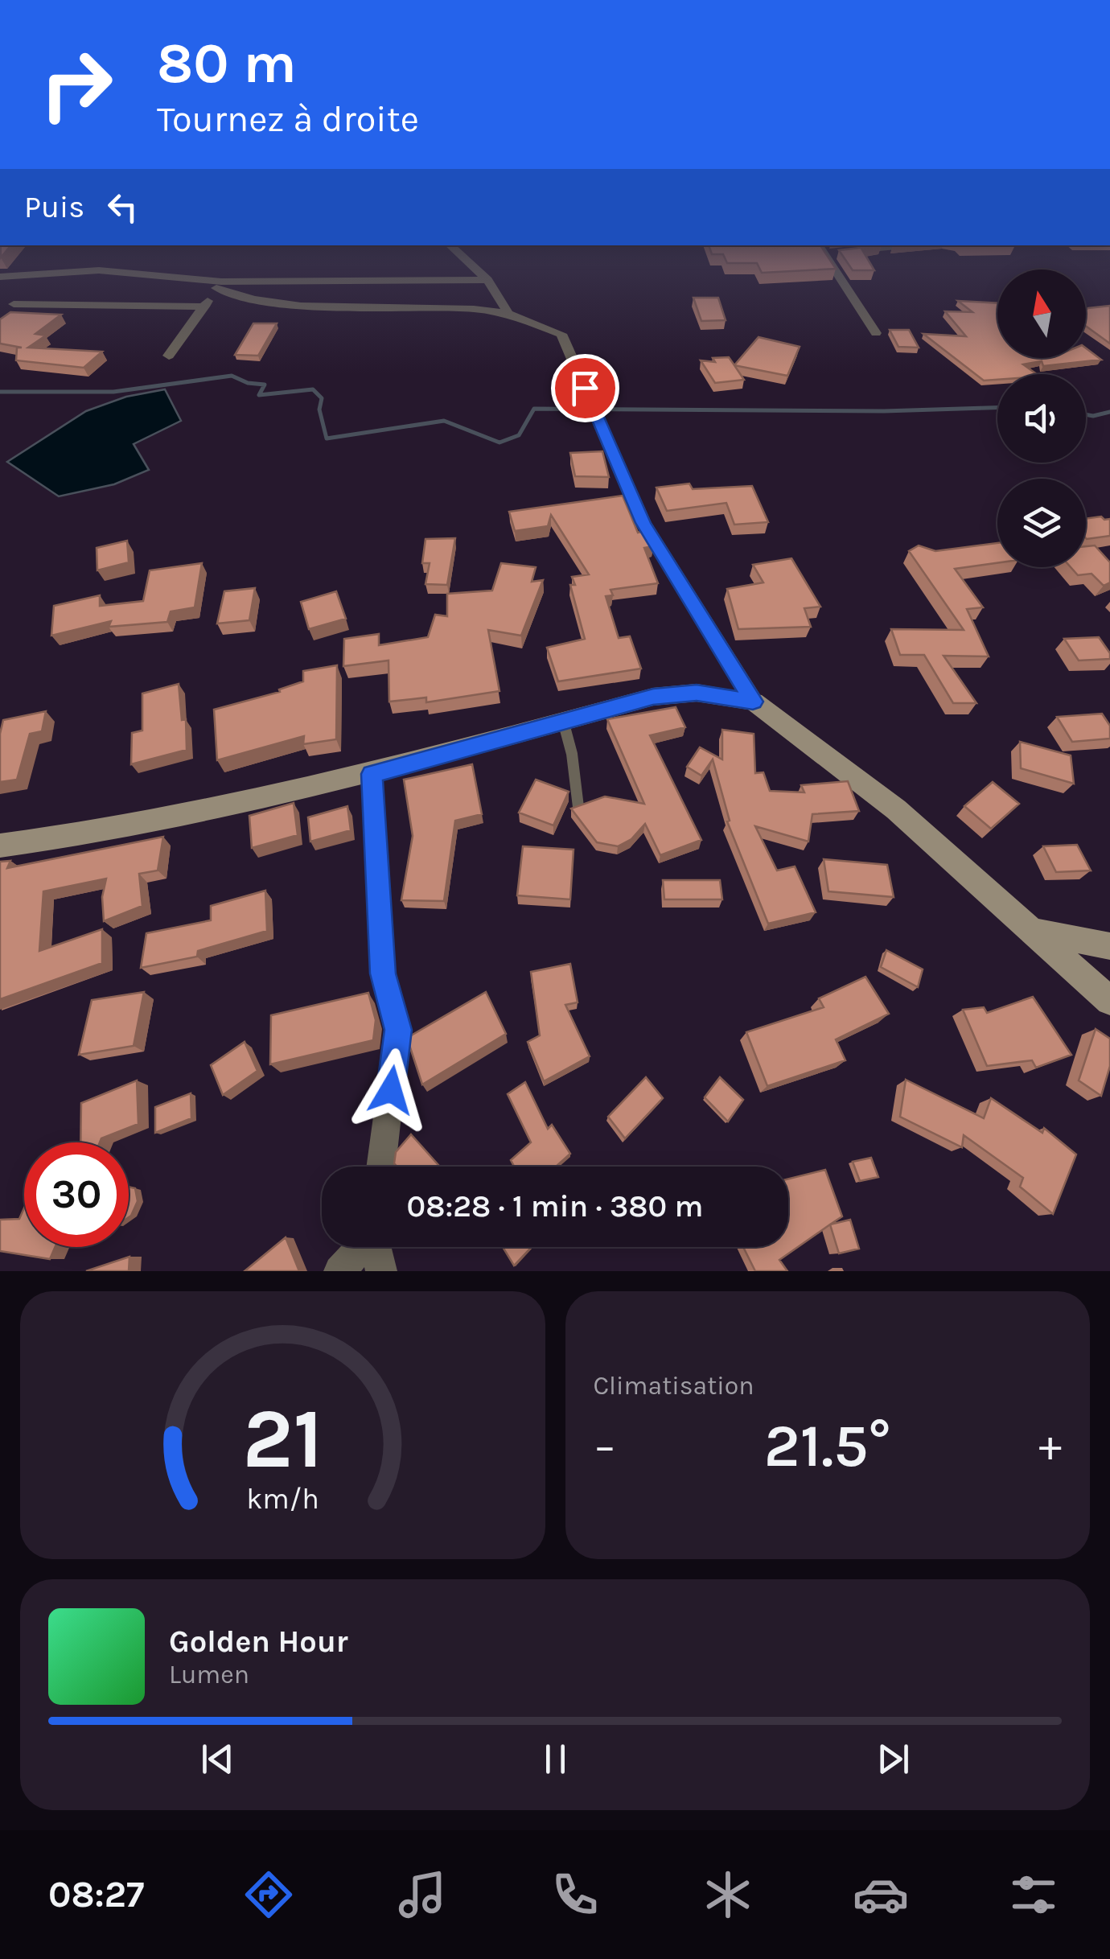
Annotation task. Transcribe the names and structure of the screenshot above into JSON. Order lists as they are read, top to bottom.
{
  "north": "top",
  "page": {
    "turn": ["80 m", "Tournez à droite"],
    "then": "Puis",
    "limit": "30",
    "trip": "08:28 · 1 min · 380 m",
    "tile": "Climatisation",
    "heat": ["−", "21.5°", "+"],
    "song": ["Golden Hour", "Lumen"],
    "tabs": "08:27",
    "gauge": ["21", "km/h"]
  }
}
